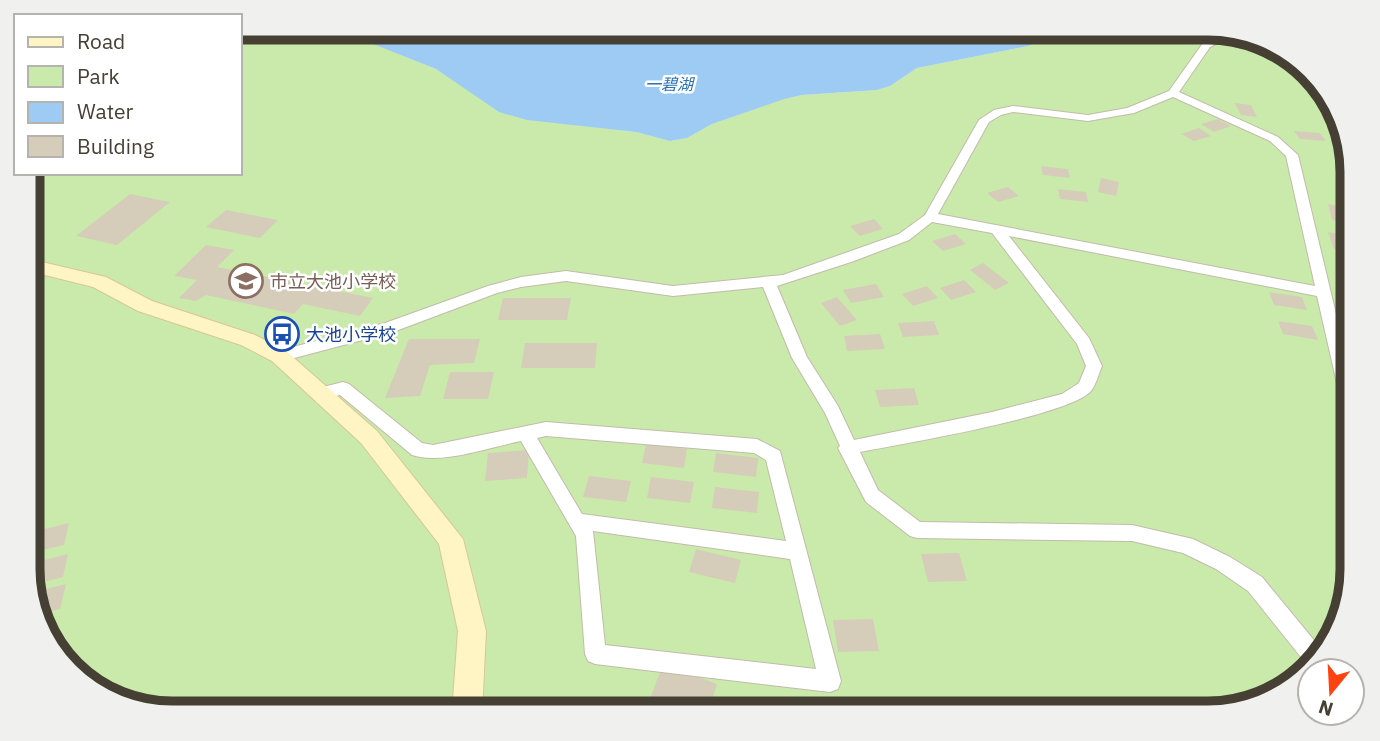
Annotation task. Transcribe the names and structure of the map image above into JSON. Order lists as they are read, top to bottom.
{
  "water": ["一碧湖"],
  "places": {
    "school or university": ["市立大池小学校"],
    "bus stop": ["大池小学校"]
  },
  "legend": [
    "Road",
    "Park",
    "Water",
    "Building"
  ],
  "north": "bottom"
}
